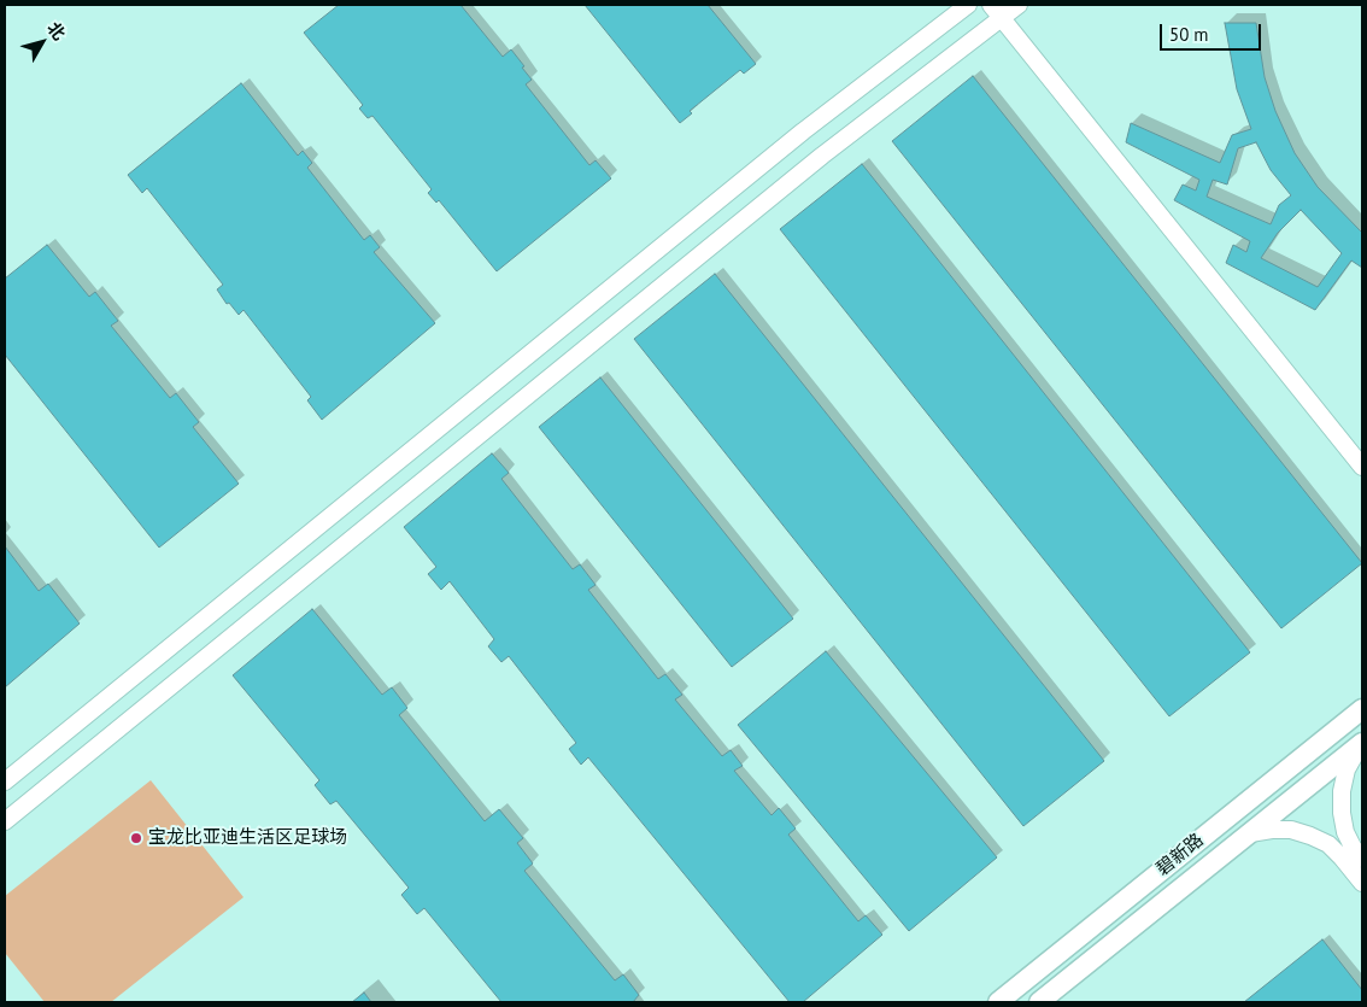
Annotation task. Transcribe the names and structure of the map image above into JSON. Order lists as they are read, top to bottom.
{
  "streets": {
    "main road": ["碧新路"]
  },
  "places": ["宝龙比亚迪生活区足球场"],
  "scale_bar": "50 m",
  "north": "top right"
}
